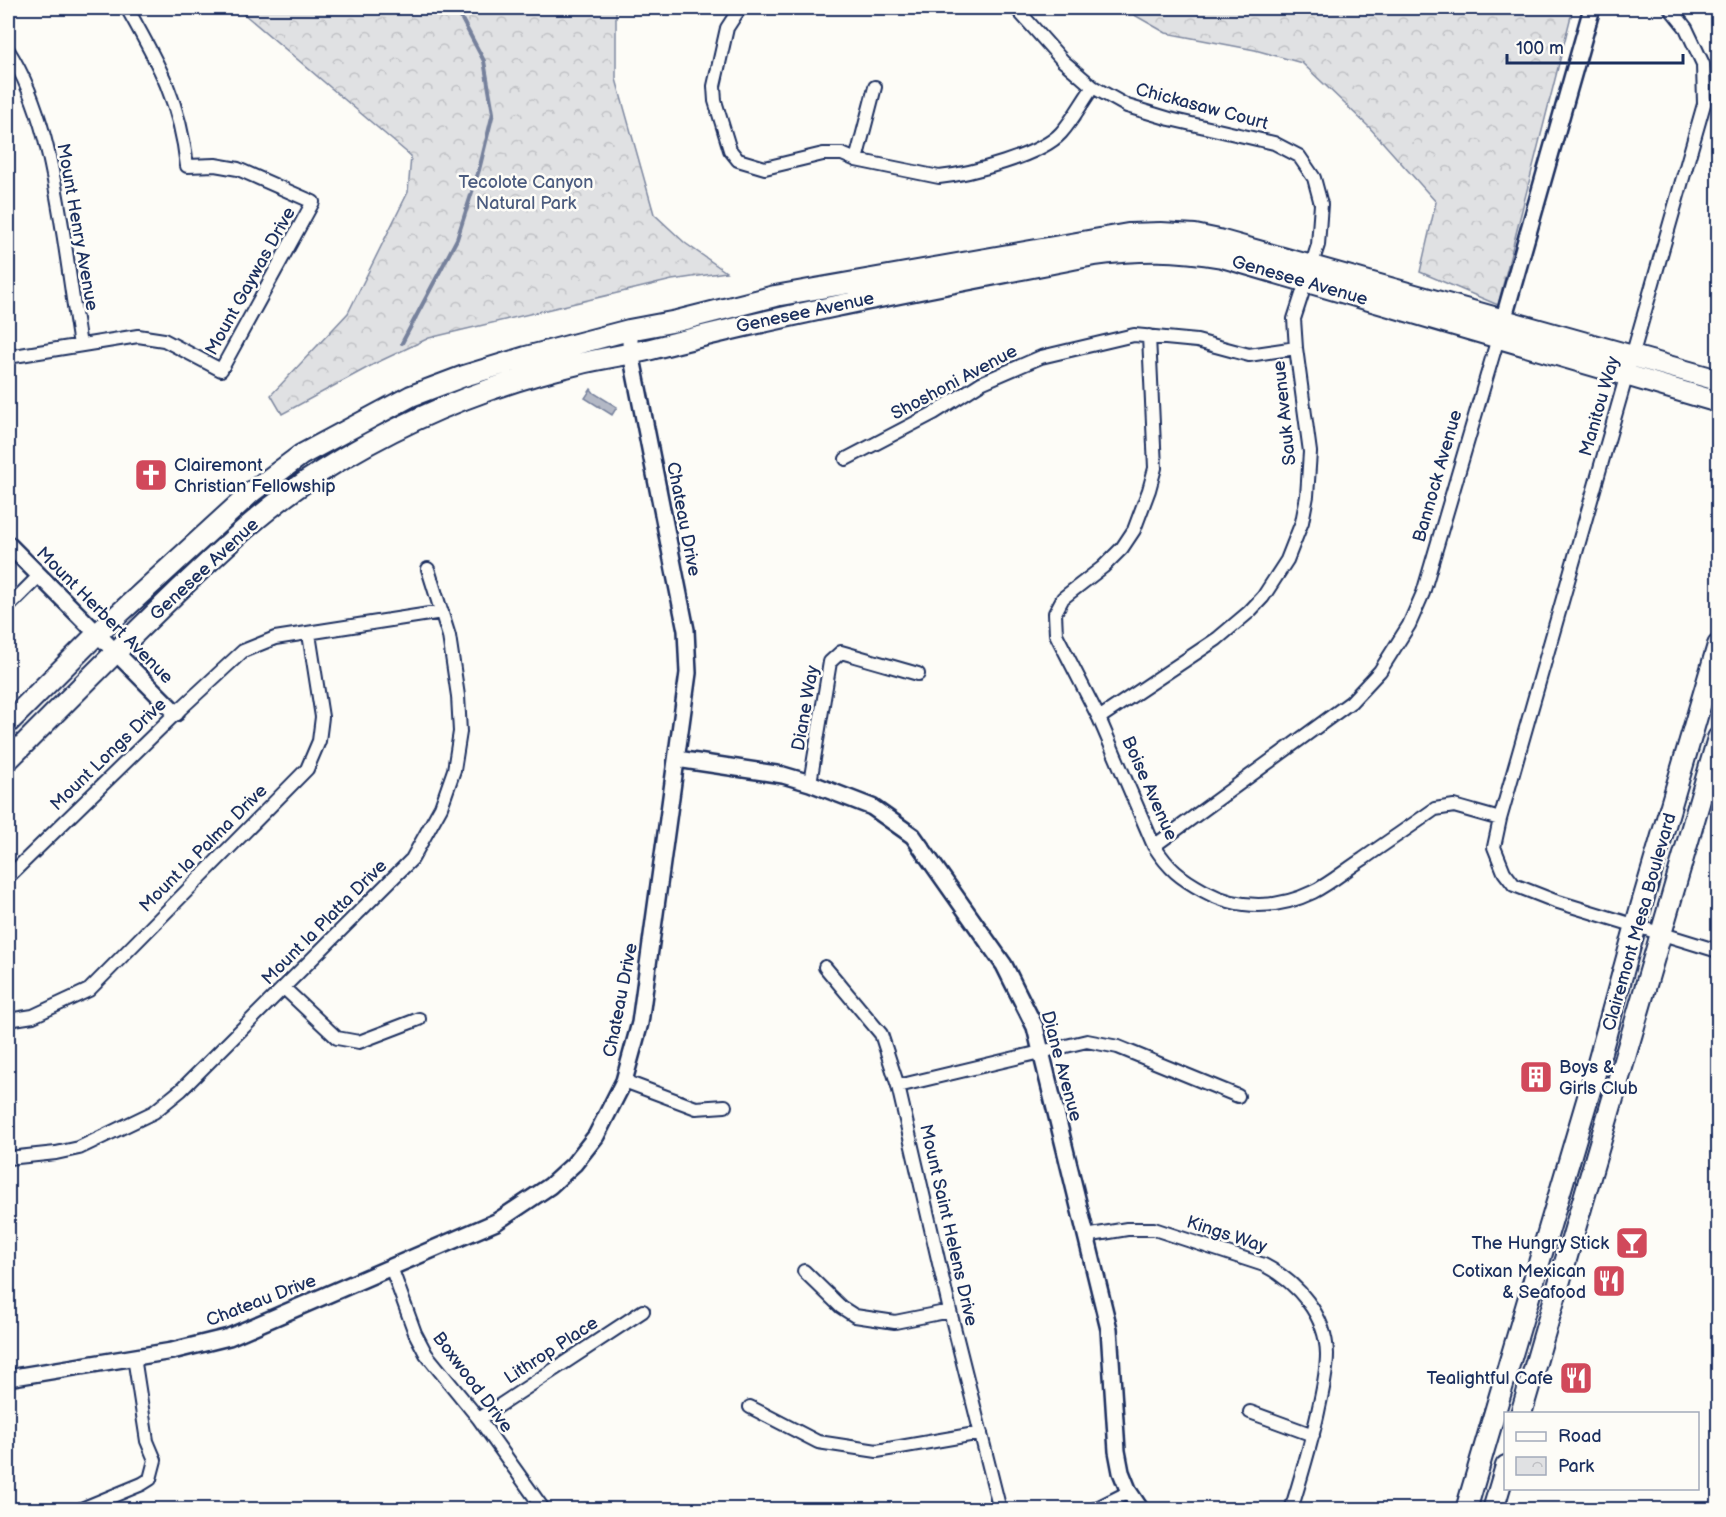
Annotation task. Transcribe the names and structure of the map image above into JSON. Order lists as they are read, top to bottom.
{
  "streets": {
    "main road": ["Genesee Avenue", "Clairemont Mesa Boulevard"],
    "street": [
      "Chickasaw Court",
      "Mount Henry Avenue",
      "Mount Gaywas Drive",
      "Shoshoni Avenue",
      "Manitou Way",
      "Sauk Avenue",
      "Bannock Avenue",
      "Chateau Drive",
      "Mount Herbert Avenue",
      "Diane Way",
      "Mount Longs Drive",
      "Boise Avenue",
      "Mount la Palma Drive",
      "Mount la Platta Drive",
      "Diane Avenue",
      "Mount Saint Helens Drive",
      "Kings Way",
      "Lithrop Place",
      "Boxwood Drive"
    ]
  },
  "crossings": [
    ["Chickasaw Court", "Genesee Avenue"],
    ["Chickasaw Court", "Sauk Avenue"],
    ["Mount Henry Avenue", "Mount Gaywas Drive"],
    ["Genesee Avenue", "Manitou Way"],
    ["Genesee Avenue", "Sauk Avenue"],
    ["Genesee Avenue", "Bannock Avenue"],
    ["Genesee Avenue", "Chateau Drive"],
    ["Genesee Avenue", "Mount Herbert Avenue"],
    ["Shoshoni Avenue", "Sauk Avenue"],
    ["Shoshoni Avenue", "Boise Avenue"],
    ["Manitou Way", "Boise Avenue"],
    ["Manitou Way", "Clairemont Mesa Boulevard"],
    ["Sauk Avenue", "Boise Avenue"],
    ["Bannock Avenue", "Boise Avenue"],
    ["Chateau Drive", "Diane Avenue"],
    ["Chateau Drive", "Boxwood Drive"],
    ["Mount Herbert Avenue", "Mount Longs Drive"],
    ["Diane Way", "Diane Avenue"],
    ["Mount Longs Drive", "Mount la Palma Drive"],
    ["Mount Longs Drive", "Mount la Platta Drive"],
    ["Diane Avenue", "Kings Way"],
    ["Lithrop Place", "Boxwood Drive"]
  ],
  "parks": ["Tecolote Canyon Natural Park"],
  "places": {
    "church": ["Clairemont Christian Fellowship"],
    "building": ["Boys & Girls Club"],
    "bar": ["The Hungry Stick"],
    "restaurant": ["Cotixan Mexican & Seafood", "Tealightful Cafe"]
  },
  "legend": ["Road", "Park"],
  "scale_bar": "100 m"
}
